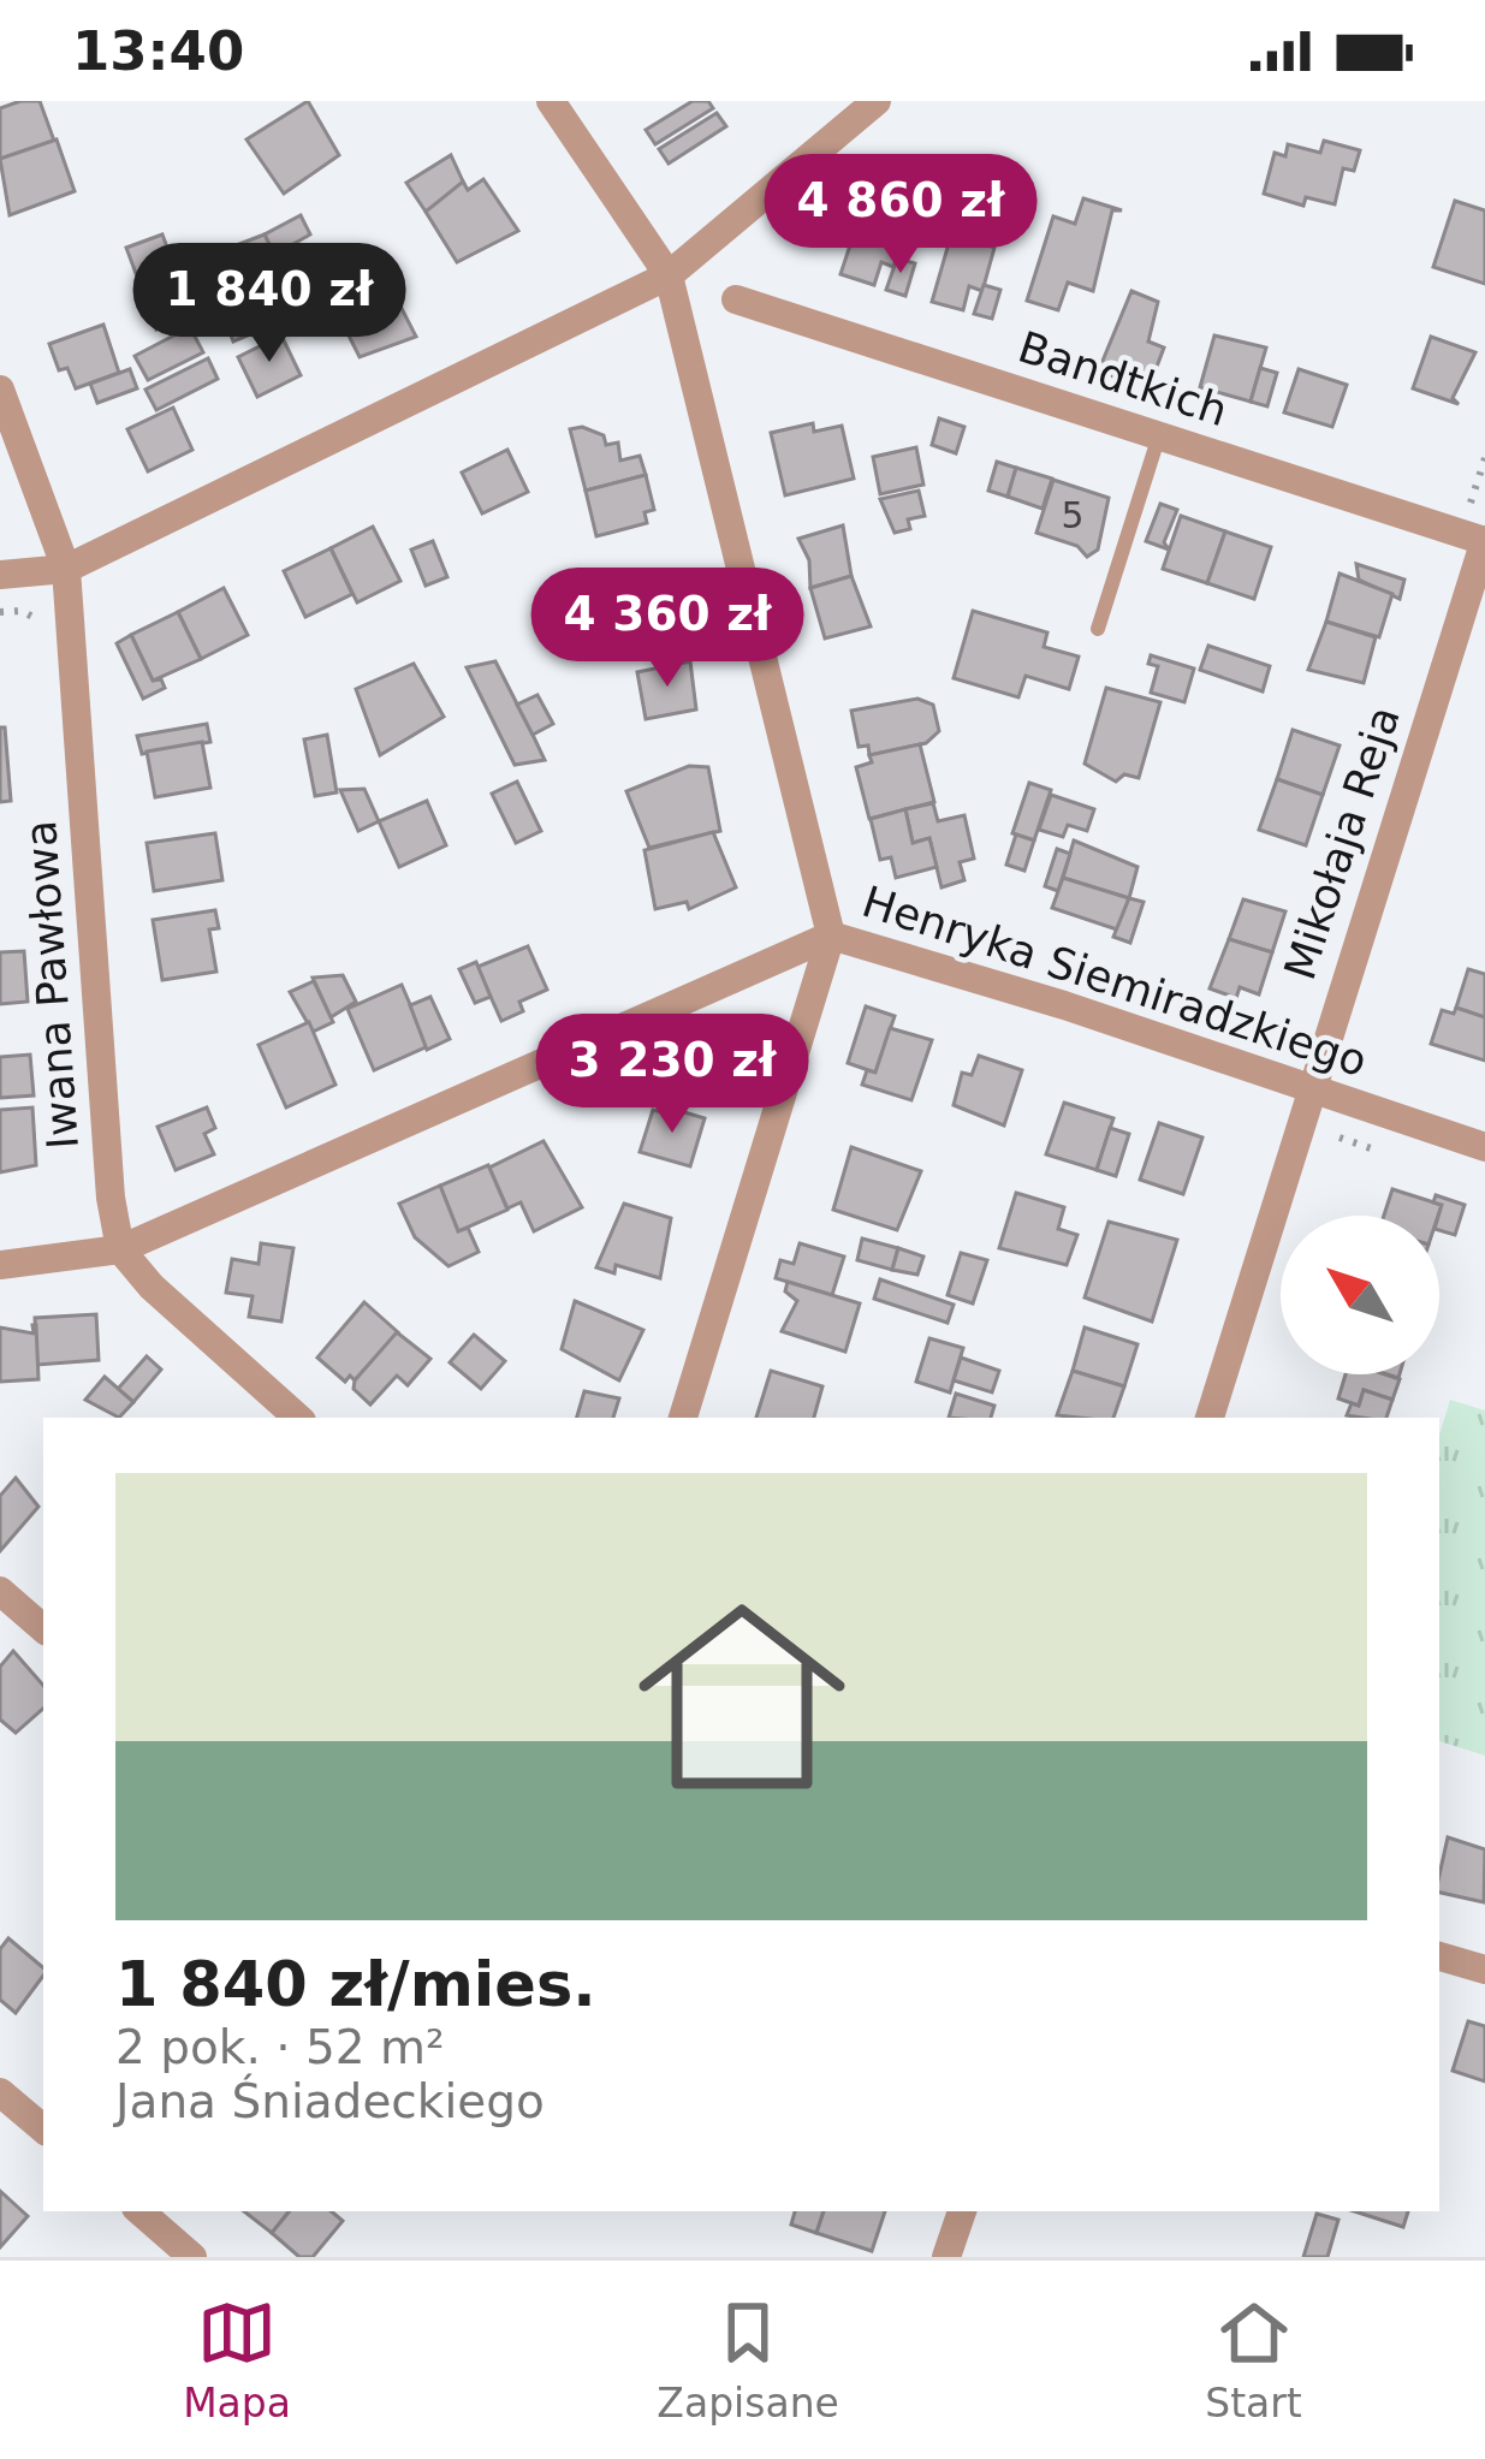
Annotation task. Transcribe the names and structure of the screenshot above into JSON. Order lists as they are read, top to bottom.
{
  "streets": {
    "street": [
      "Bandtkich",
      "Mikołaja Reja",
      "Henryka Siemiradzkiego",
      "Iwana Pawłowa"
    ]
  },
  "crossings": [
    ["Bandtkich", "Mikołaja Reja"],
    ["Mikołaja Reja", "Henryka Siemiradzkiego"],
    ["Henryka Siemiradzkiego", "Iwana Pawłowa"]
  ],
  "house_numbers": ["5"],
  "north": "top left",
  "page": {
    "status": "13:40",
    "price": [
      "4 860 zł",
      "1 840 zł",
      "4 360 zł",
      "3 230 zł"
    ],
    "list": [
      {
        "name": "1 840 zł/mies.",
        "note": "2 pok. · 52 m² · Jana Śniadeckiego"
      }
    ],
    "tabs": ["Mapa", "Zapisane", "Start"]
  }
}
